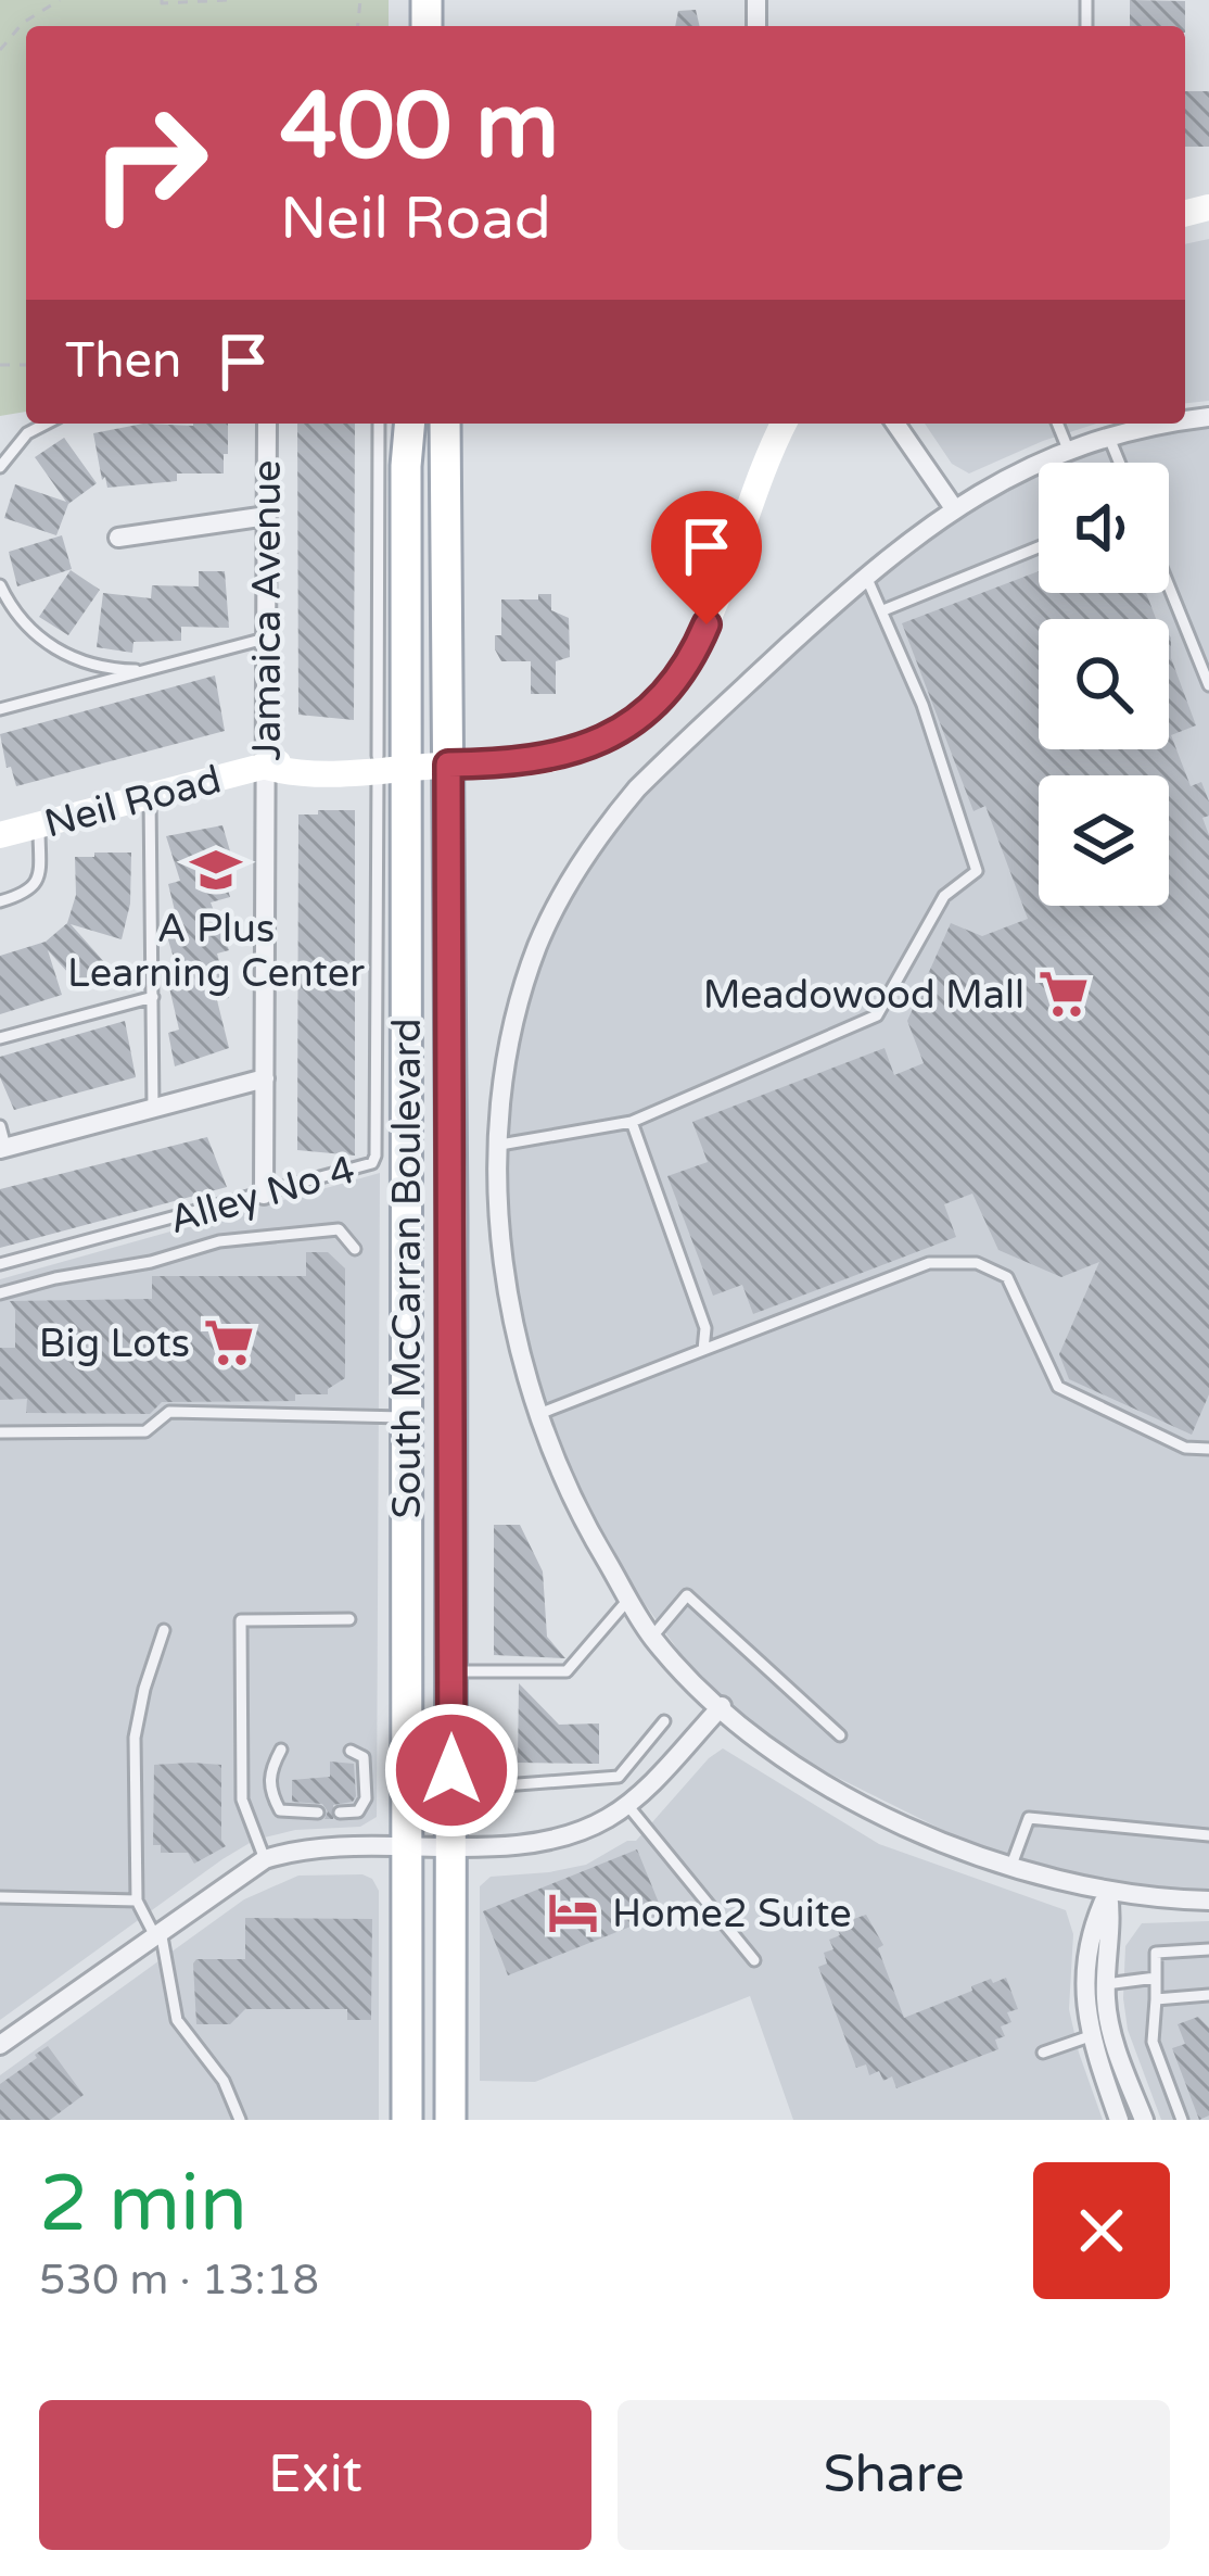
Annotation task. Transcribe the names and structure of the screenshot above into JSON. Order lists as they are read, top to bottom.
{
  "streets": {
    "main road": ["South McCarran Boulevard"],
    "street": ["Jamaica Avenue", "Neil Road"],
    "lane": ["Alley No 4"]
  },
  "crossings": [
    ["Jamaica Avenue", "Neil Road"],
    ["Jamaica Avenue", "Alley No 4"],
    ["Neil Road", "Alley No 4"],
    ["Neil Road", "South McCarran Boulevard"],
    ["Alley No 4", "South McCarran Boulevard"]
  ],
  "places": {
    "school or university": ["A Plus Learning Center"],
    "supermarket": ["Meadowood Mall", "Big Lots"],
    "hotel": ["Home2 Suite"]
  },
  "page": {
    "turn": ["400 m", "Neil Road"],
    "then": "Then",
    "heading": ["2 min", "530 m · 13:18"],
    "buttons": ["Exit", "Share"]
  }
}
